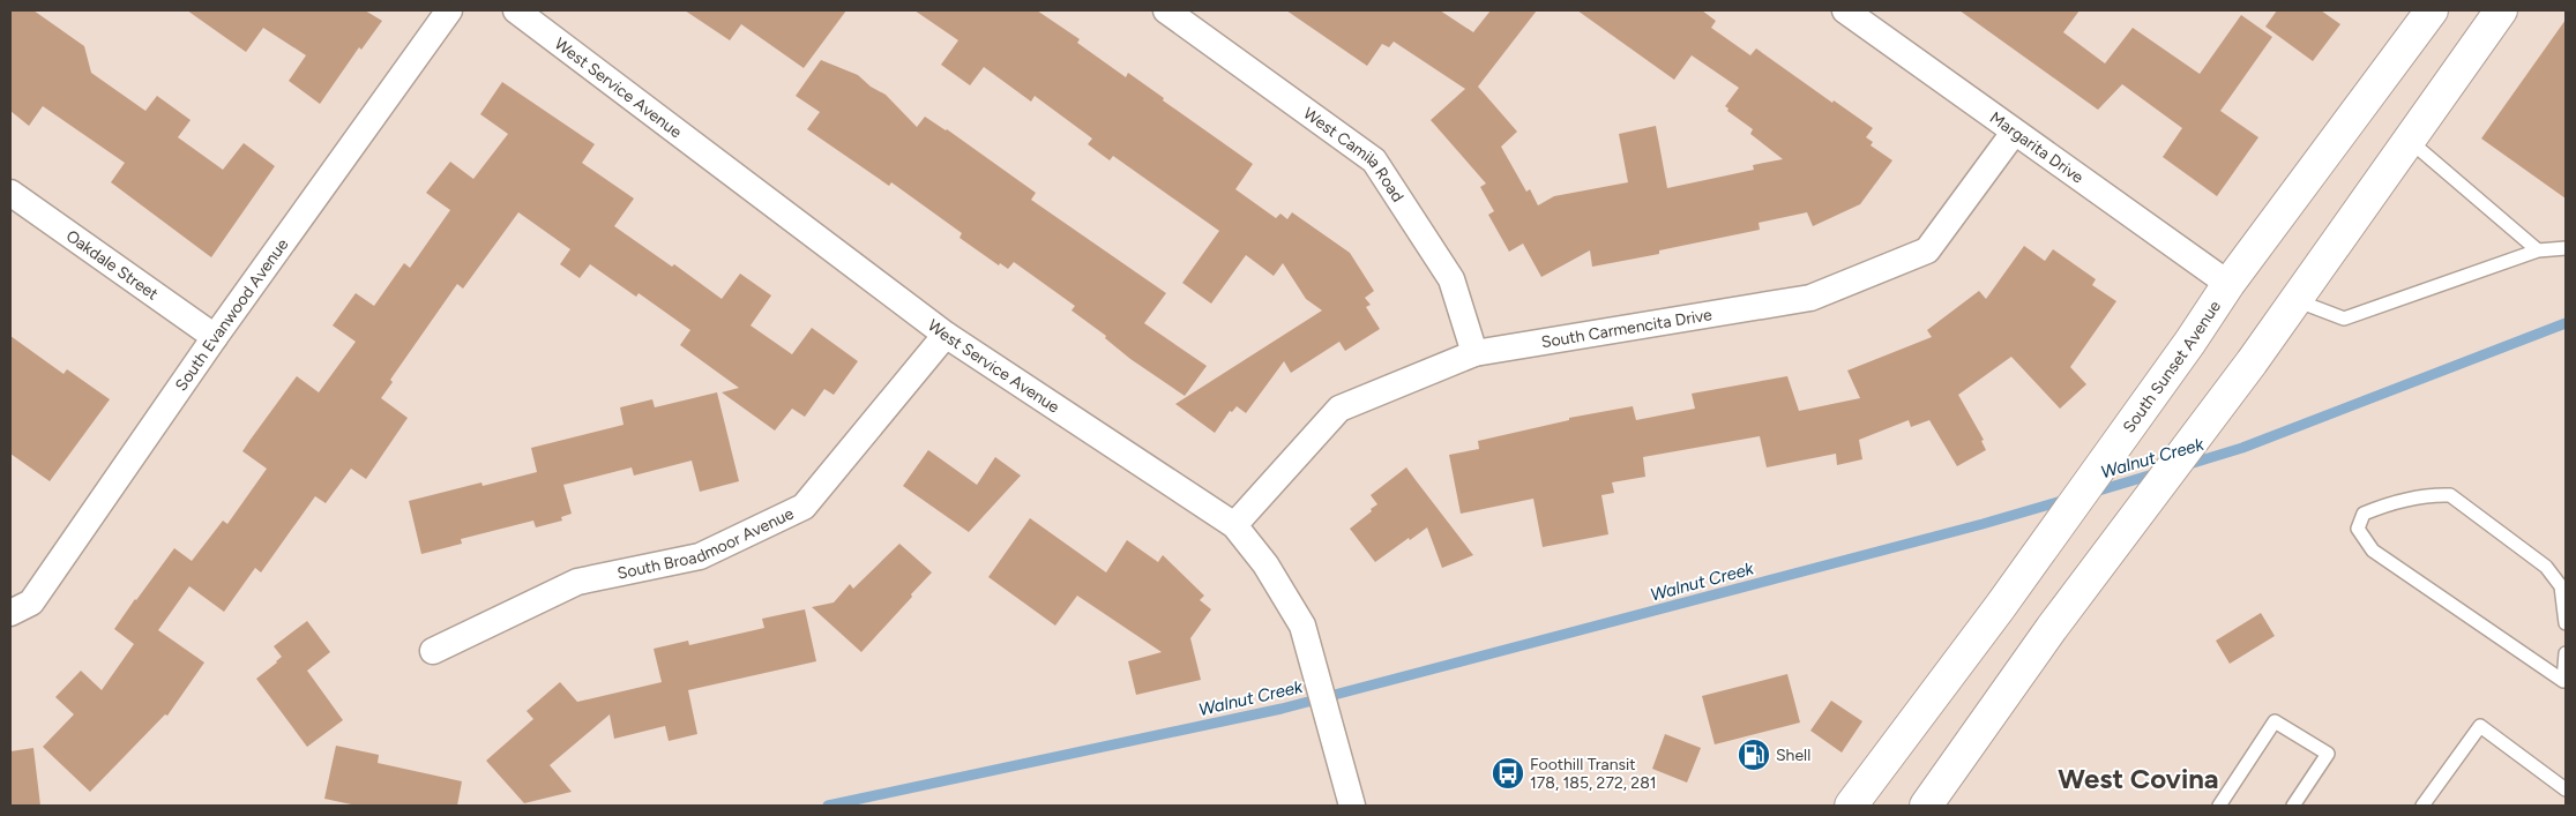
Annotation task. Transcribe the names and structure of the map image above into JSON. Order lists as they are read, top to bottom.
{
  "streets": {
    "main road": ["South Sunset Avenue"],
    "street": [
      "West Service Avenue",
      "Margarita Drive",
      "West Camila Road",
      "Oakdale Street",
      "South Evanwood Avenue",
      "South Carmencita Drive",
      "South Broadmoor Avenue"
    ]
  },
  "crossings": [
    ["West Service Avenue", "South Carmencita Drive"],
    ["West Service Avenue", "South Broadmoor Avenue"],
    ["Margarita Drive", "South Carmencita Drive"],
    ["Margarita Drive", "South Sunset Avenue"],
    ["West Camila Road", "South Carmencita Drive"],
    ["Oakdale Street", "South Evanwood Avenue"]
  ],
  "districts": ["West Covina"],
  "water": ["Walnut Creek"],
  "places": {
    "fuel station": ["Shell"],
    "bus stop": ["Foothill Transit 178, 185, 272, 281"]
  }
}
